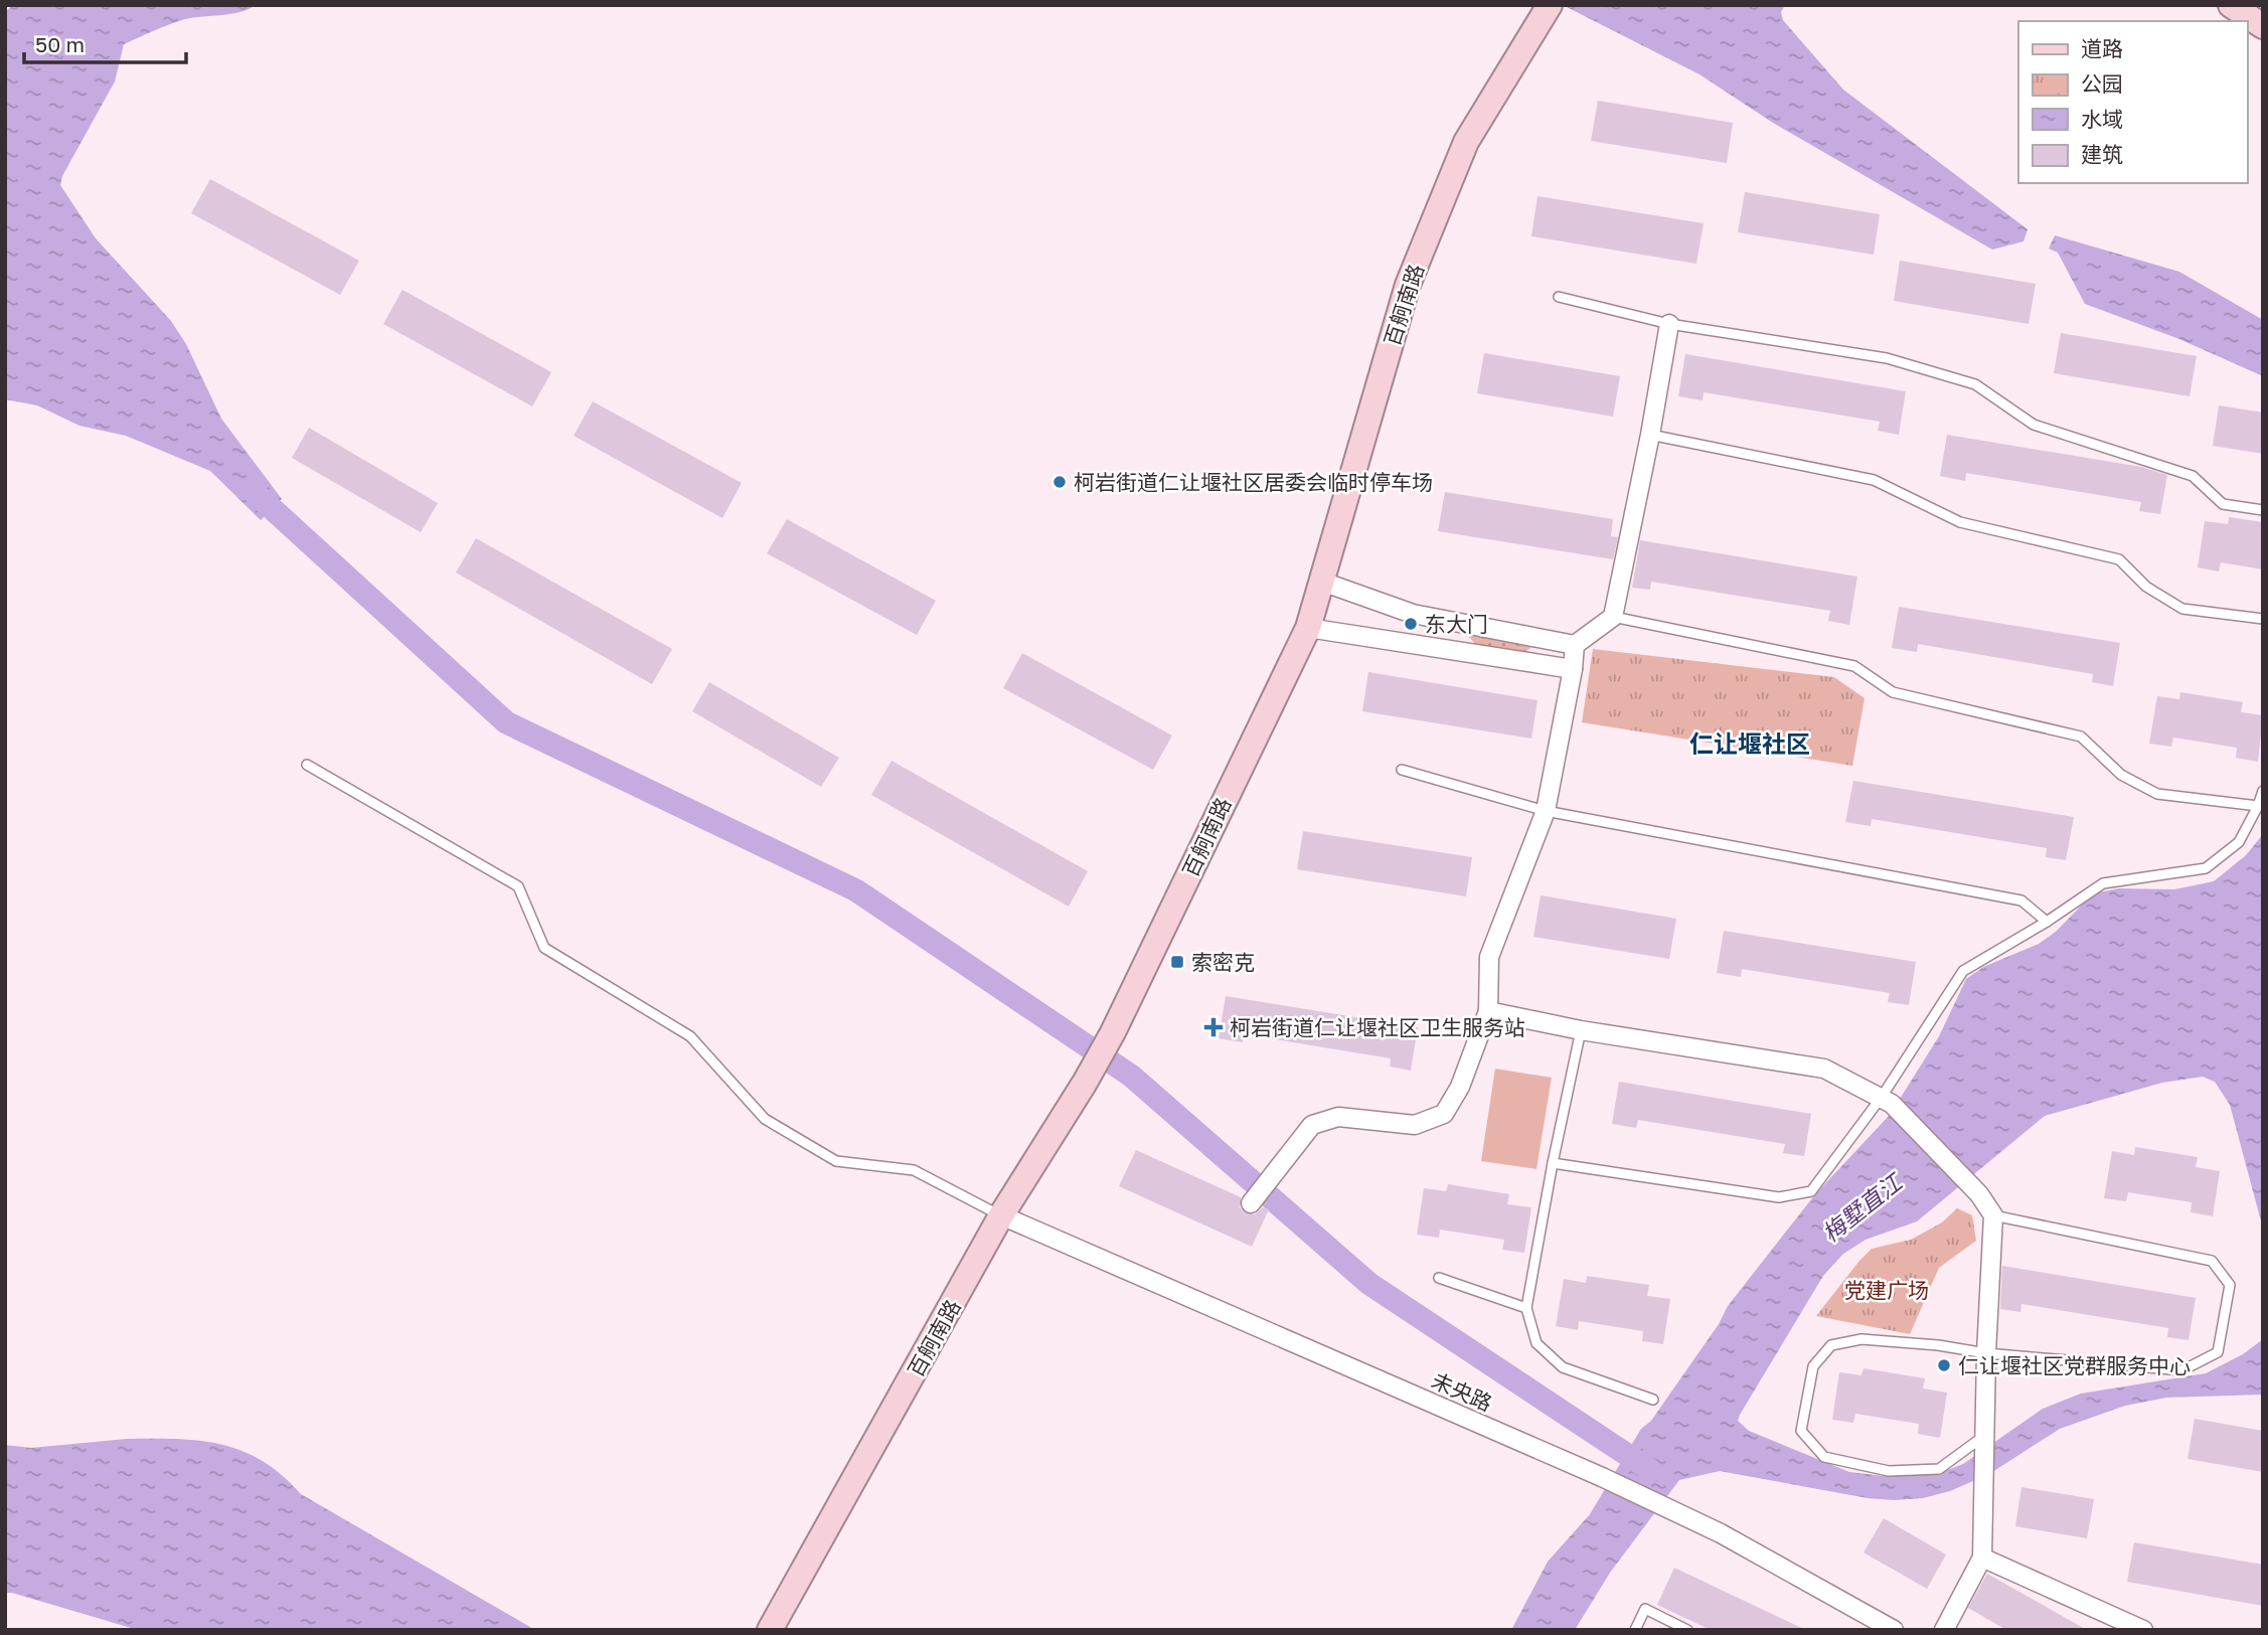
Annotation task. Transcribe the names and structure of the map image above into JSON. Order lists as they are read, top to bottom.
{
  "streets": {
    "street": ["百舸南路", "未央路"]
  },
  "crossings": [
    ["百舸南路", "未央路"]
  ],
  "districts": ["仁让堰社区"],
  "water": ["梅墅直江"],
  "parks": ["党建广场"],
  "places": {
    "other": ["柯岩街道仁让堰社区居委会临时停车场", "东大门", "仁让堰社区党群服务中心"],
    "transit": ["索密克"],
    "health": ["柯岩街道仁让堰社区卫生服务站"]
  },
  "legend": [
    "道路",
    "公园",
    "水域",
    "建筑"
  ],
  "scale_bar": "50 m"
}
